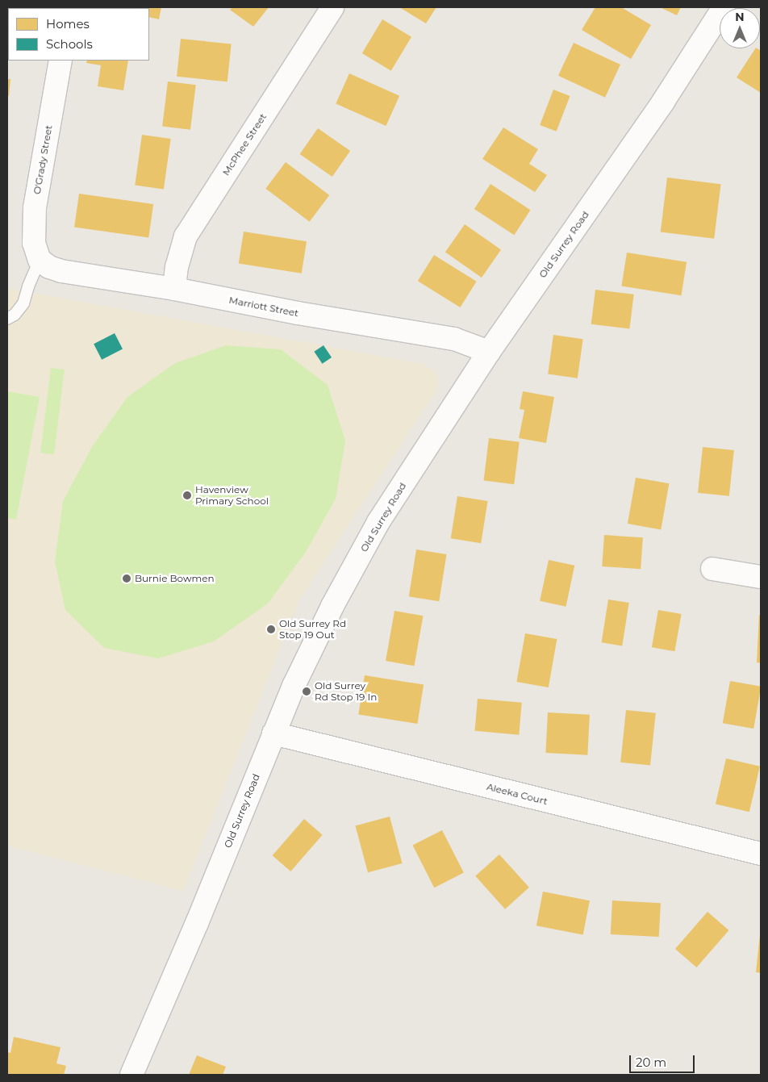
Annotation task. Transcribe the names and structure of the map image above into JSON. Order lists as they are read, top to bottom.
{
  "streets": {
    "street": [
      "McPhee Street",
      "O'Grady Street",
      "Old Surrey Road",
      "Marriott Street",
      "Aleeka Court"
    ]
  },
  "crossings": [
    ["McPhee Street", "Marriott Street"],
    ["O'Grady Street", "Marriott Street"],
    ["Old Surrey Road", "Marriott Street"],
    ["Old Surrey Road", "Aleeka Court"]
  ],
  "places": [
    "Havenview Primary School",
    "Burnie Bowmen",
    "Old Surrey Rd Stop 19 Out",
    "Old Surrey Rd Stop 19 In"
  ],
  "legend": ["Homes", "Schools"],
  "scale_bar": "20 m",
  "north": "top"
}
